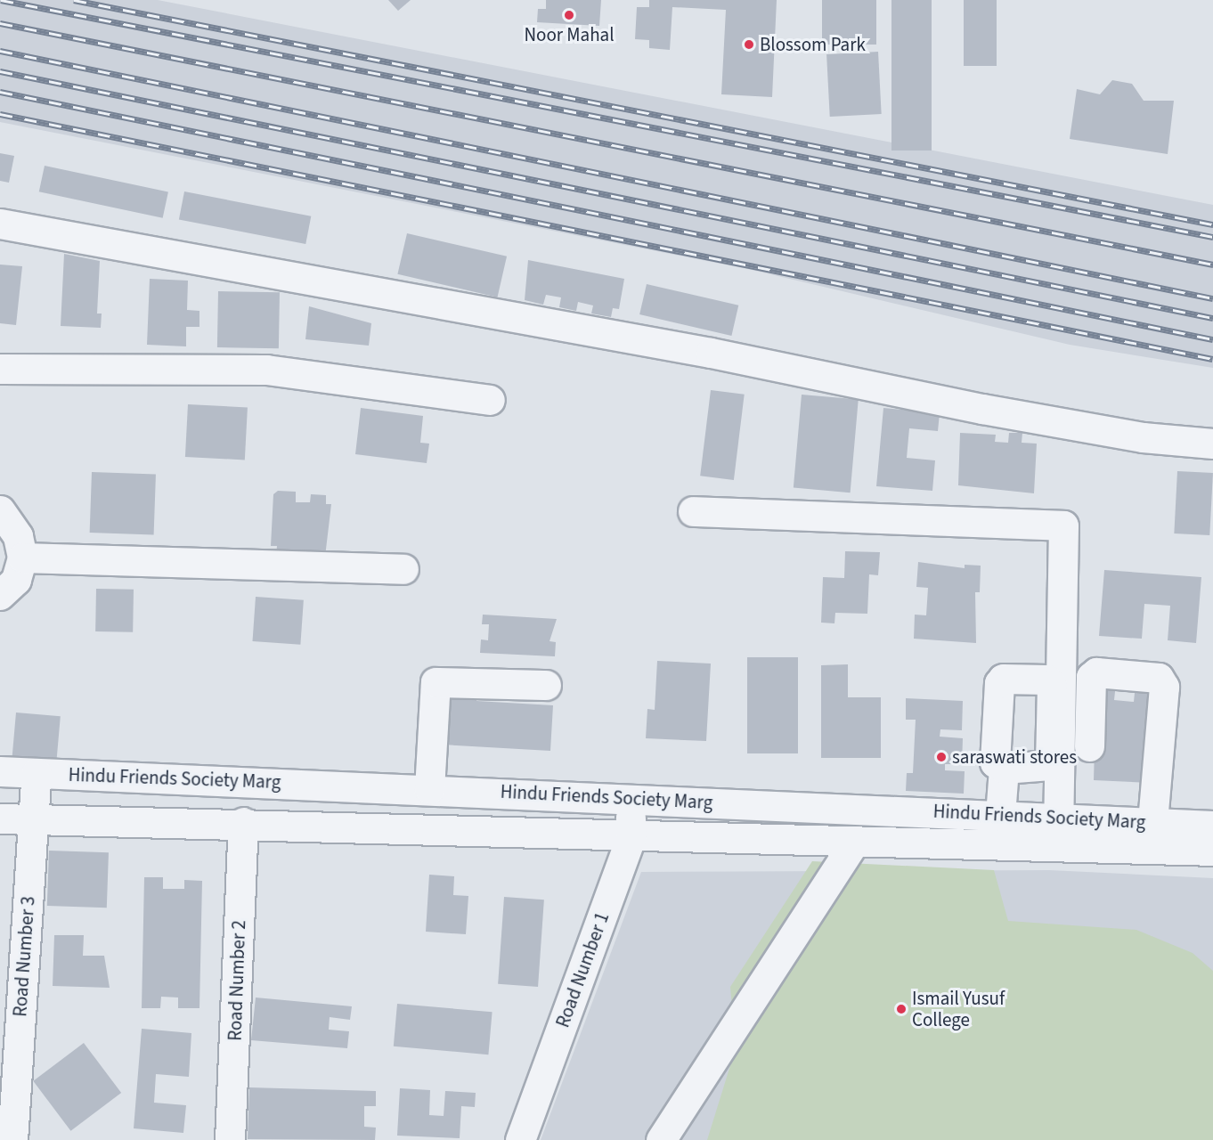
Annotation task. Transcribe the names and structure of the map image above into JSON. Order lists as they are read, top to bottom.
{
  "streets": {
    "street": [
      "Hindu Friends Society Marg",
      "Road Number 3",
      "Road Number 1",
      "Road Number 2"
    ]
  },
  "crossings": [
    ["Hindu Friends Society Marg", "Road Number 3"],
    ["Hindu Friends Society Marg", "Road Number 1"],
    ["Hindu Friends Society Marg", "Road Number 2"]
  ],
  "places": [
    "Noor Mahal",
    "Blossom Park",
    "saraswati stores",
    "Ismail Yusuf College"
  ]
}
